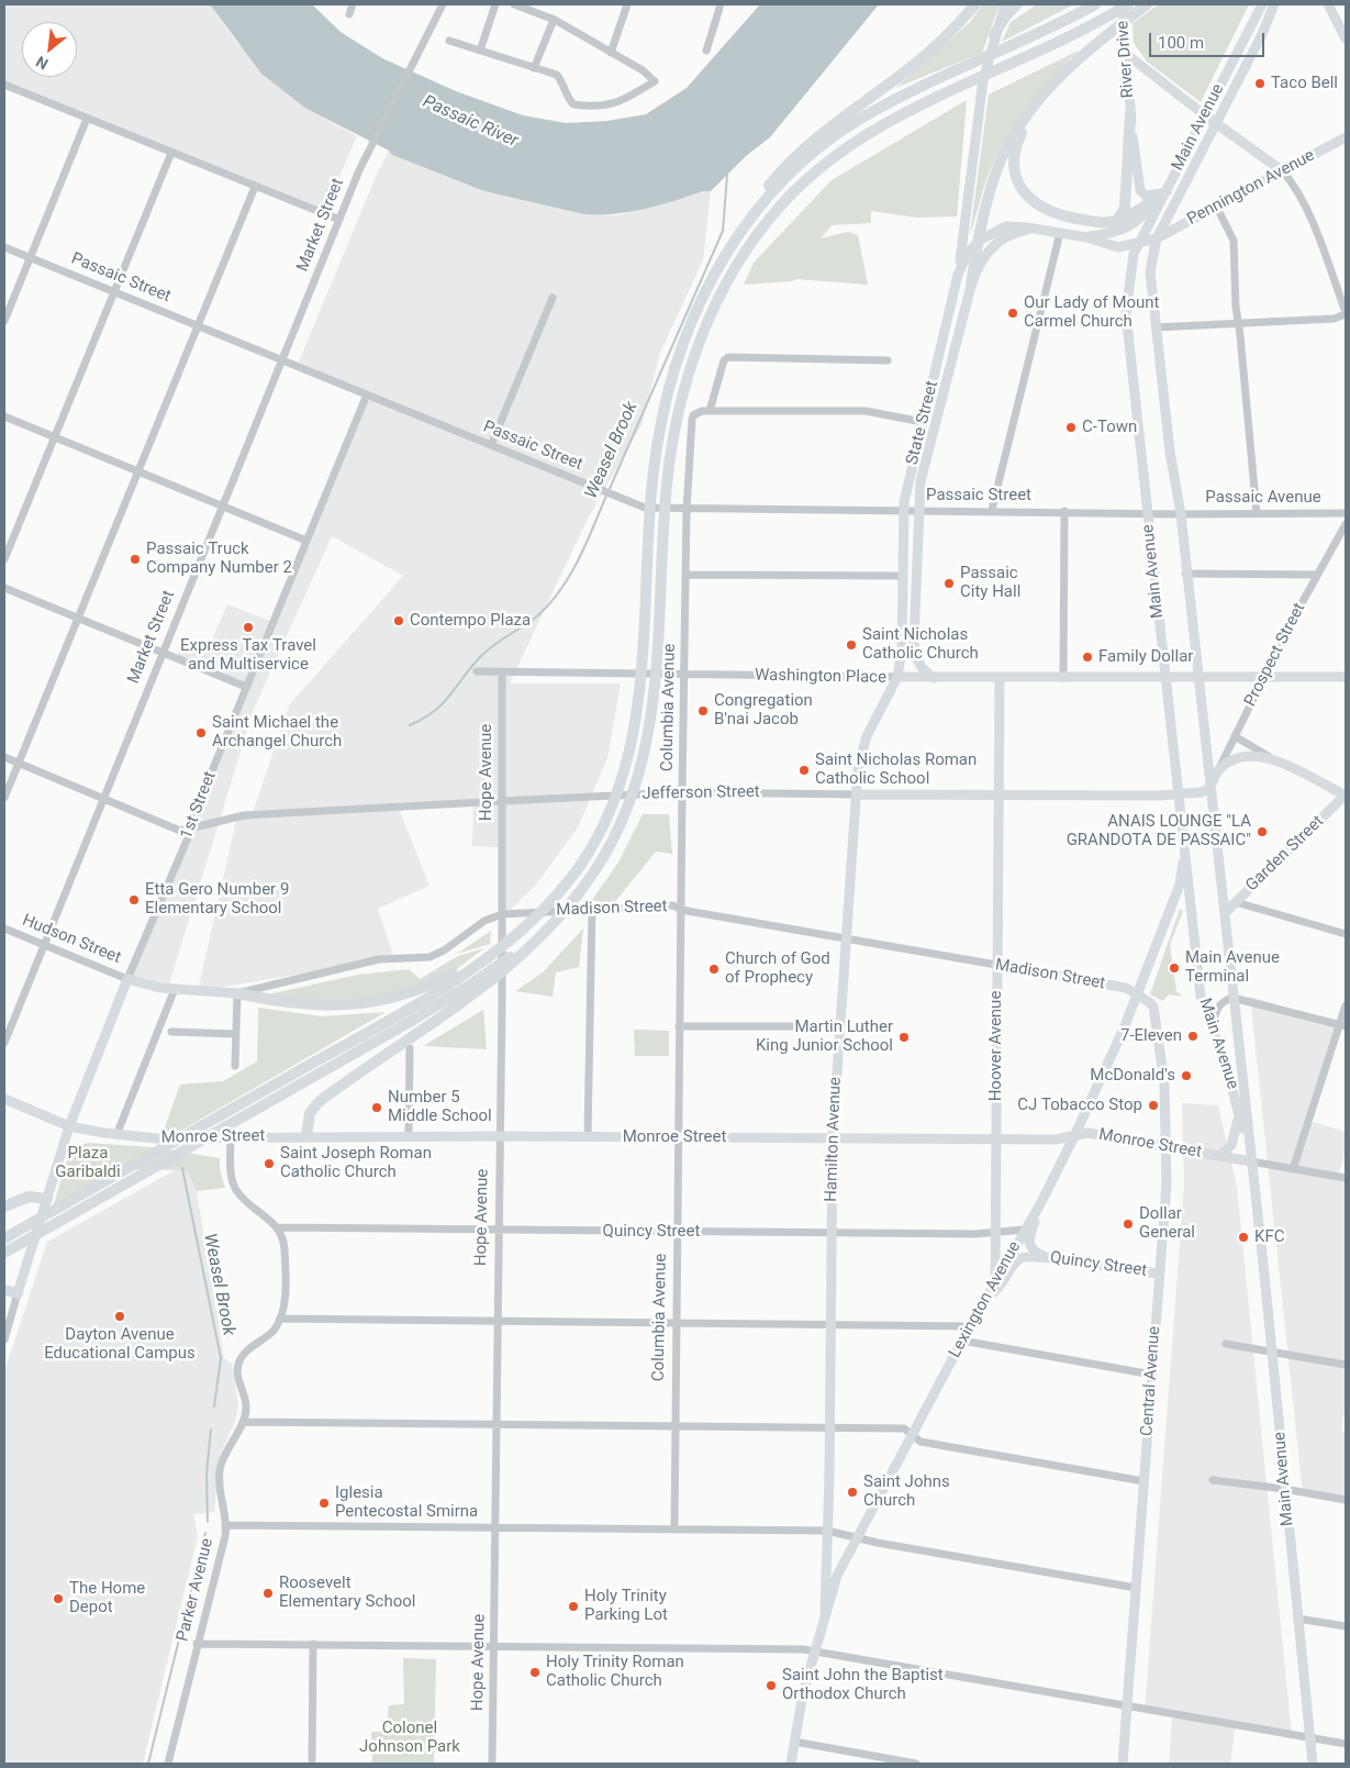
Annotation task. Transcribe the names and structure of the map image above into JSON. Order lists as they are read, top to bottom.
{
  "streets": {
    "main road": [
      "River Drive",
      "Main Avenue",
      "Pennington Avenue",
      "State Street",
      "Prospect Street",
      "Washington Place",
      "Jefferson Street",
      "1st Street",
      "Garden Street",
      "Madison Street",
      "Hoover Avenue",
      "Monroe Street",
      "Hamilton Avenue",
      "Quincy Street",
      "Lexington Avenue",
      "Central Avenue"
    ],
    "street": [
      "Market Street",
      "Passaic Street",
      "Passaic Avenue",
      "Columbia Avenue",
      "Hope Avenue",
      "Hudson Street",
      "Parker Avenue"
    ]
  },
  "crossings": [
    ["River Drive", "Main Avenue"],
    ["River Drive", "State Street"],
    ["Main Avenue", "Pennington Avenue"],
    ["Main Avenue", "Passaic Street"],
    ["Main Avenue", "State Street"],
    ["Main Avenue", "Passaic Avenue"],
    ["Main Avenue", "Prospect Street"],
    ["Main Avenue", "Washington Place"],
    ["Main Avenue", "Jefferson Street"],
    ["Main Avenue", "Garden Street"],
    ["Main Avenue", "Monroe Street"],
    ["Main Avenue", "Lexington Avenue"],
    ["Pennington Avenue", "State Street"],
    ["Market Street", "Passaic Street"],
    ["Market Street", "Jefferson Street"],
    ["Market Street", "Hudson Street"],
    ["Passaic Street", "State Street"],
    ["Passaic Street", "Passaic Avenue"],
    ["Passaic Street", "Columbia Avenue"],
    ["Passaic Street", "1st Street"],
    ["State Street", "Washington Place"],
    ["State Street", "Hamilton Avenue"],
    ["Prospect Street", "Washington Place"],
    ["Prospect Street", "Jefferson Street"],
    ["Washington Place", "Columbia Avenue"],
    ["Washington Place", "Hope Avenue"],
    ["Washington Place", "Hoover Avenue"],
    ["Washington Place", "Hamilton Avenue"],
    ["Columbia Avenue", "Jefferson Street"],
    ["Columbia Avenue", "Madison Street"],
    ["Columbia Avenue", "Monroe Street"],
    ["Columbia Avenue", "Quincy Street"],
    ["Hope Avenue", "Jefferson Street"],
    ["Hope Avenue", "Madison Street"],
    ["Hope Avenue", "Monroe Street"],
    ["Hope Avenue", "Quincy Street"],
    ["Jefferson Street", "1st Street"],
    ["Jefferson Street", "Hoover Avenue"],
    ["Jefferson Street", "Hamilton Avenue"],
    ["1st Street", "Madison Street"],
    ["1st Street", "Hudson Street"],
    ["1st Street", "Monroe Street"],
    ["Madison Street", "Hudson Street"],
    ["Madison Street", "Hoover Avenue"],
    ["Madison Street", "Hamilton Avenue"],
    ["Madison Street", "Lexington Avenue"],
    ["Madison Street", "Central Avenue"],
    ["Hoover Avenue", "Monroe Street"],
    ["Hoover Avenue", "Quincy Street"],
    ["Hoover Avenue", "Lexington Avenue"],
    ["Monroe Street", "Hamilton Avenue"],
    ["Monroe Street", "Lexington Avenue"],
    ["Monroe Street", "Central Avenue"],
    ["Hamilton Avenue", "Quincy Street"],
    ["Hamilton Avenue", "Lexington Avenue"],
    ["Quincy Street", "Lexington Avenue"],
    ["Quincy Street", "Central Avenue"]
  ],
  "water": ["Passaic River", "Weasel Brook"],
  "parks": ["Plaza Garibaldi", "Colonel Johnson Park"],
  "places": [
    "Taco Bell",
    "Our Lady of Mount Carmel Church",
    "C-Town",
    "Passaic Truck Company Number 2",
    "Passaic City Hall",
    "Contempo Plaza",
    "Express Tax Travel and Multiservice",
    "Saint Nicholas Catholic Church",
    "Family Dollar",
    "Congregation B'nai Jacob",
    "Saint Michael the Archangel Church",
    "Saint Nicholas Roman Catholic School",
    "ANAIS LOUNGE \"LA GRANDOTA DE PASSAIC\"",
    "Etta Gero Number 9 Elementary School",
    "Main Avenue Terminal",
    "Church of God of Prophecy",
    "7-Eleven",
    "Martin Luther King Junior School",
    "McDonald's",
    "CJ Tobacco Stop",
    "Number 5 Middle School",
    "Saint Joseph Roman Catholic Church",
    "Dollar General",
    "KFC",
    "Dayton Avenue Educational Campus",
    "Saint Johns Church",
    "Iglesia Pentecostal Smirna",
    "Roosevelt Elementary School",
    "The Home Depot",
    "Holy Trinity Parking Lot",
    "Holy Trinity Roman Catholic Church",
    "Saint John the Baptist Orthodox Church"
  ],
  "scale_bar": "100 m",
  "north": "bottom left"
}
